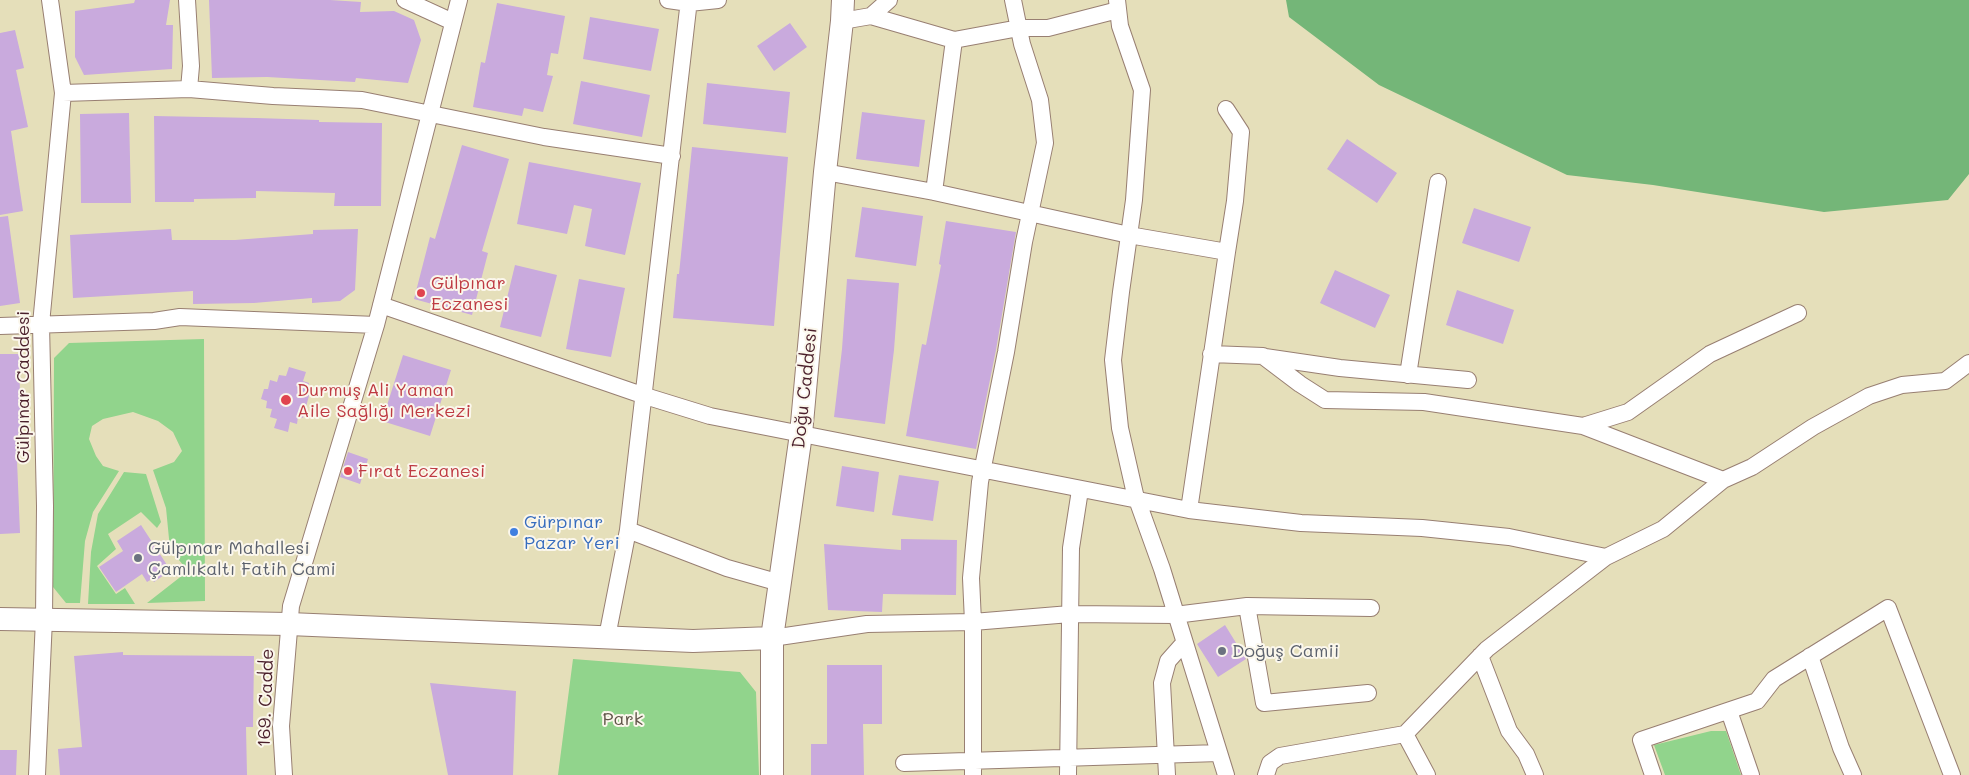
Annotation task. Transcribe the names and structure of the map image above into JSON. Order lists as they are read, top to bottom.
{
  "streets": {
    "street": ["Gülpınar Caddesi", "Doğu Caddesi", "169. Cadde"]
  },
  "parks": ["Park"],
  "places": [
    "Gülpınar Eczanesi",
    "Durmuş Ali Yaman Aile Sağlığı Merkezi",
    "Fırat Eczanesi",
    "Gürpınar Pazar Yeri",
    "Gülpınar Mahallesi Çamlıkaltı Fatih Cami",
    "Doğuş Camii"
  ]
}
